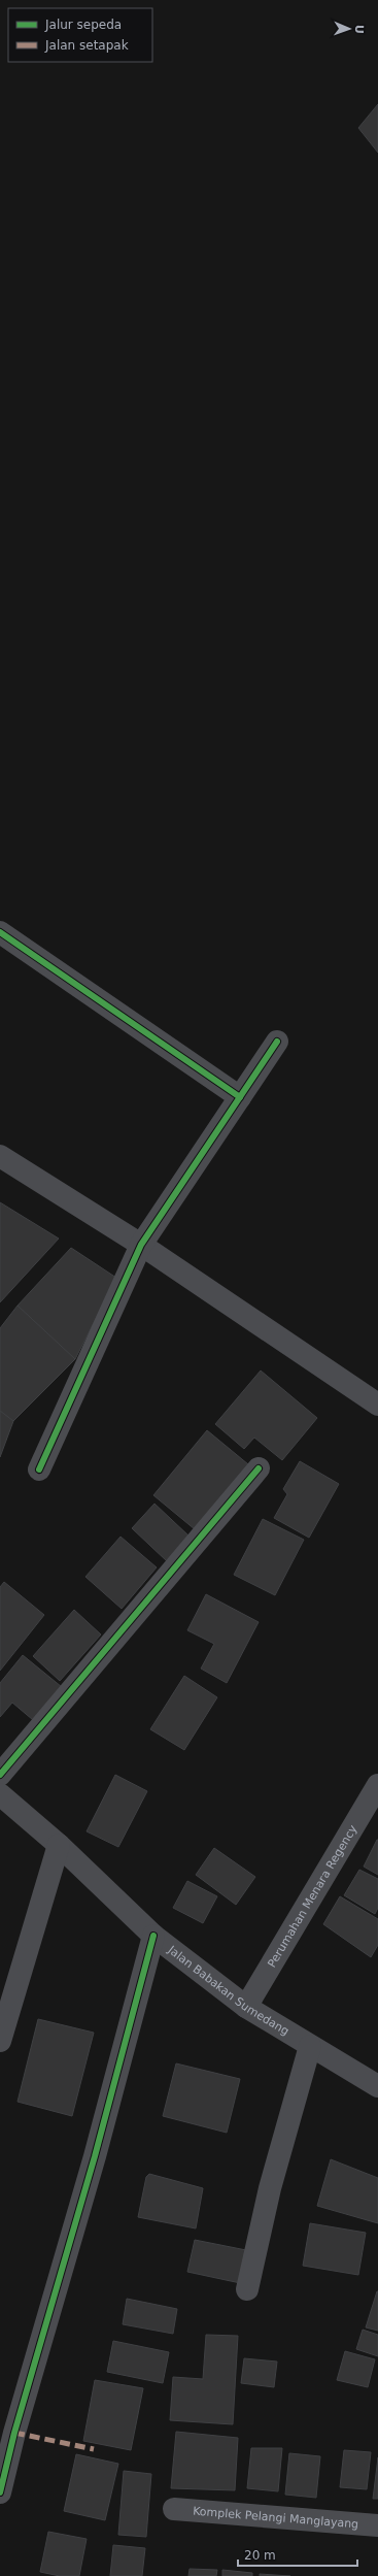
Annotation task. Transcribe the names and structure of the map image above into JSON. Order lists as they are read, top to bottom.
{
  "streets": {
    "street": ["Perumahan Menara Regency", "Jalan Babakan Sumedang", "Komplek Pelangi Manglayang"]
  },
  "crossings": [
    ["Perumahan Menara Regency", "Jalan Babakan Sumedang"]
  ],
  "legend": ["Jalur sepeda", "Jalan setapak"],
  "scale_bar": "20 m",
  "north": "right"
}
